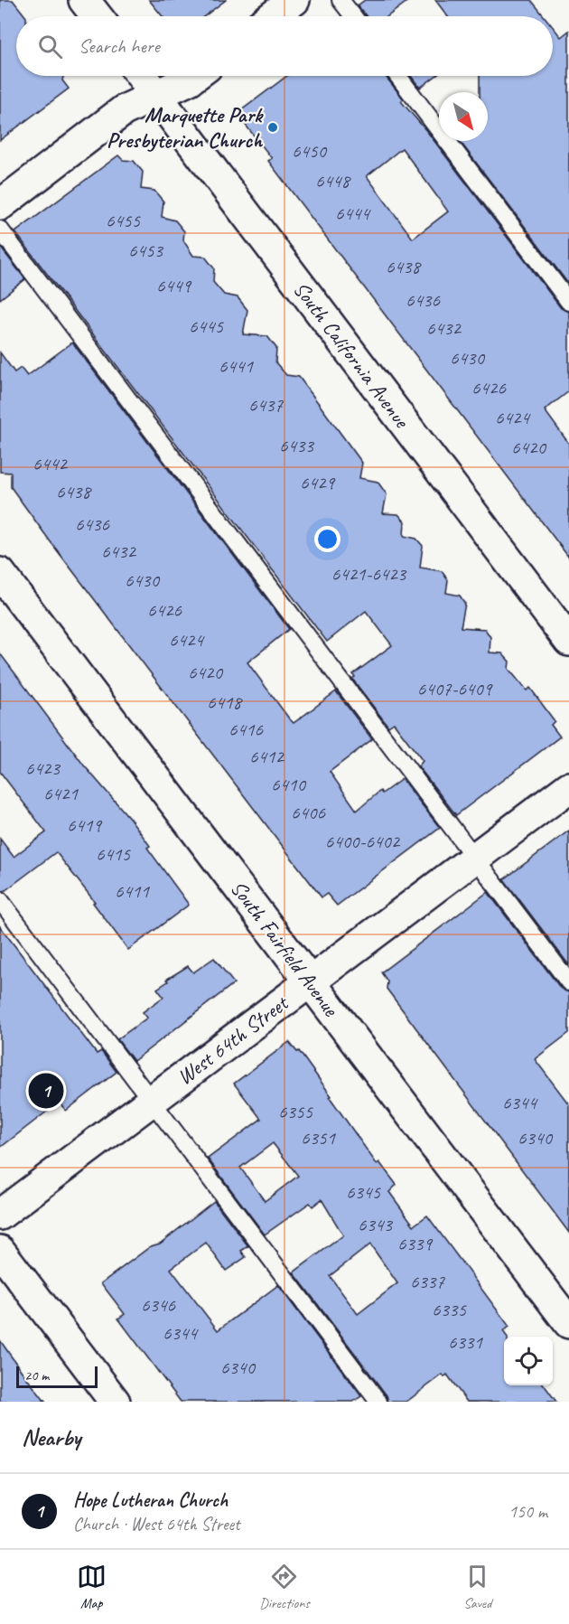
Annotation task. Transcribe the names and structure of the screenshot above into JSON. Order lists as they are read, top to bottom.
{
  "streets": {
    "street": ["South California Avenue", "South Fairfield Avenue", "West 64th Street"]
  },
  "crossings": [
    ["South Fairfield Avenue", "West 64th Street"]
  ],
  "places": ["Marquette Park Presbyterian Church"],
  "house_numbers": [
    "6450",
    "6448",
    "6444",
    "6455",
    "6453",
    "6438",
    "6449",
    "6436",
    "6445",
    "6432",
    "6430",
    "6441",
    "6426",
    "6437",
    "6424",
    "6433",
    "6420",
    "6442",
    "6429",
    "6438",
    "6436",
    "6432",
    "6421-6423",
    "6430",
    "6426",
    "6424",
    "6420",
    "6407-6409",
    "6418",
    "6416",
    "6412",
    "6423",
    "6410",
    "6421",
    "6406",
    "6419",
    "6400-6402",
    "6415",
    "6411",
    "6344",
    "6355",
    "6351",
    "6340",
    "6345",
    "6343",
    "6339",
    "6337",
    "6346",
    "6335",
    "6344",
    "6331",
    "6340"
  ],
  "scale_bar": "20 m",
  "north": "bottom right",
  "page": {
    "search": "Search here",
    "pins": "1",
    "scale": "20 m",
    "heading": "Nearby",
    "list": [
      {
        "mark": "1",
        "name": "Hope Lutheran Church",
        "note": "Church · West 64th Street",
        "value": "150 m"
      }
    ],
    "nav": ["Map", "Directions", "Saved"]
  }
}
